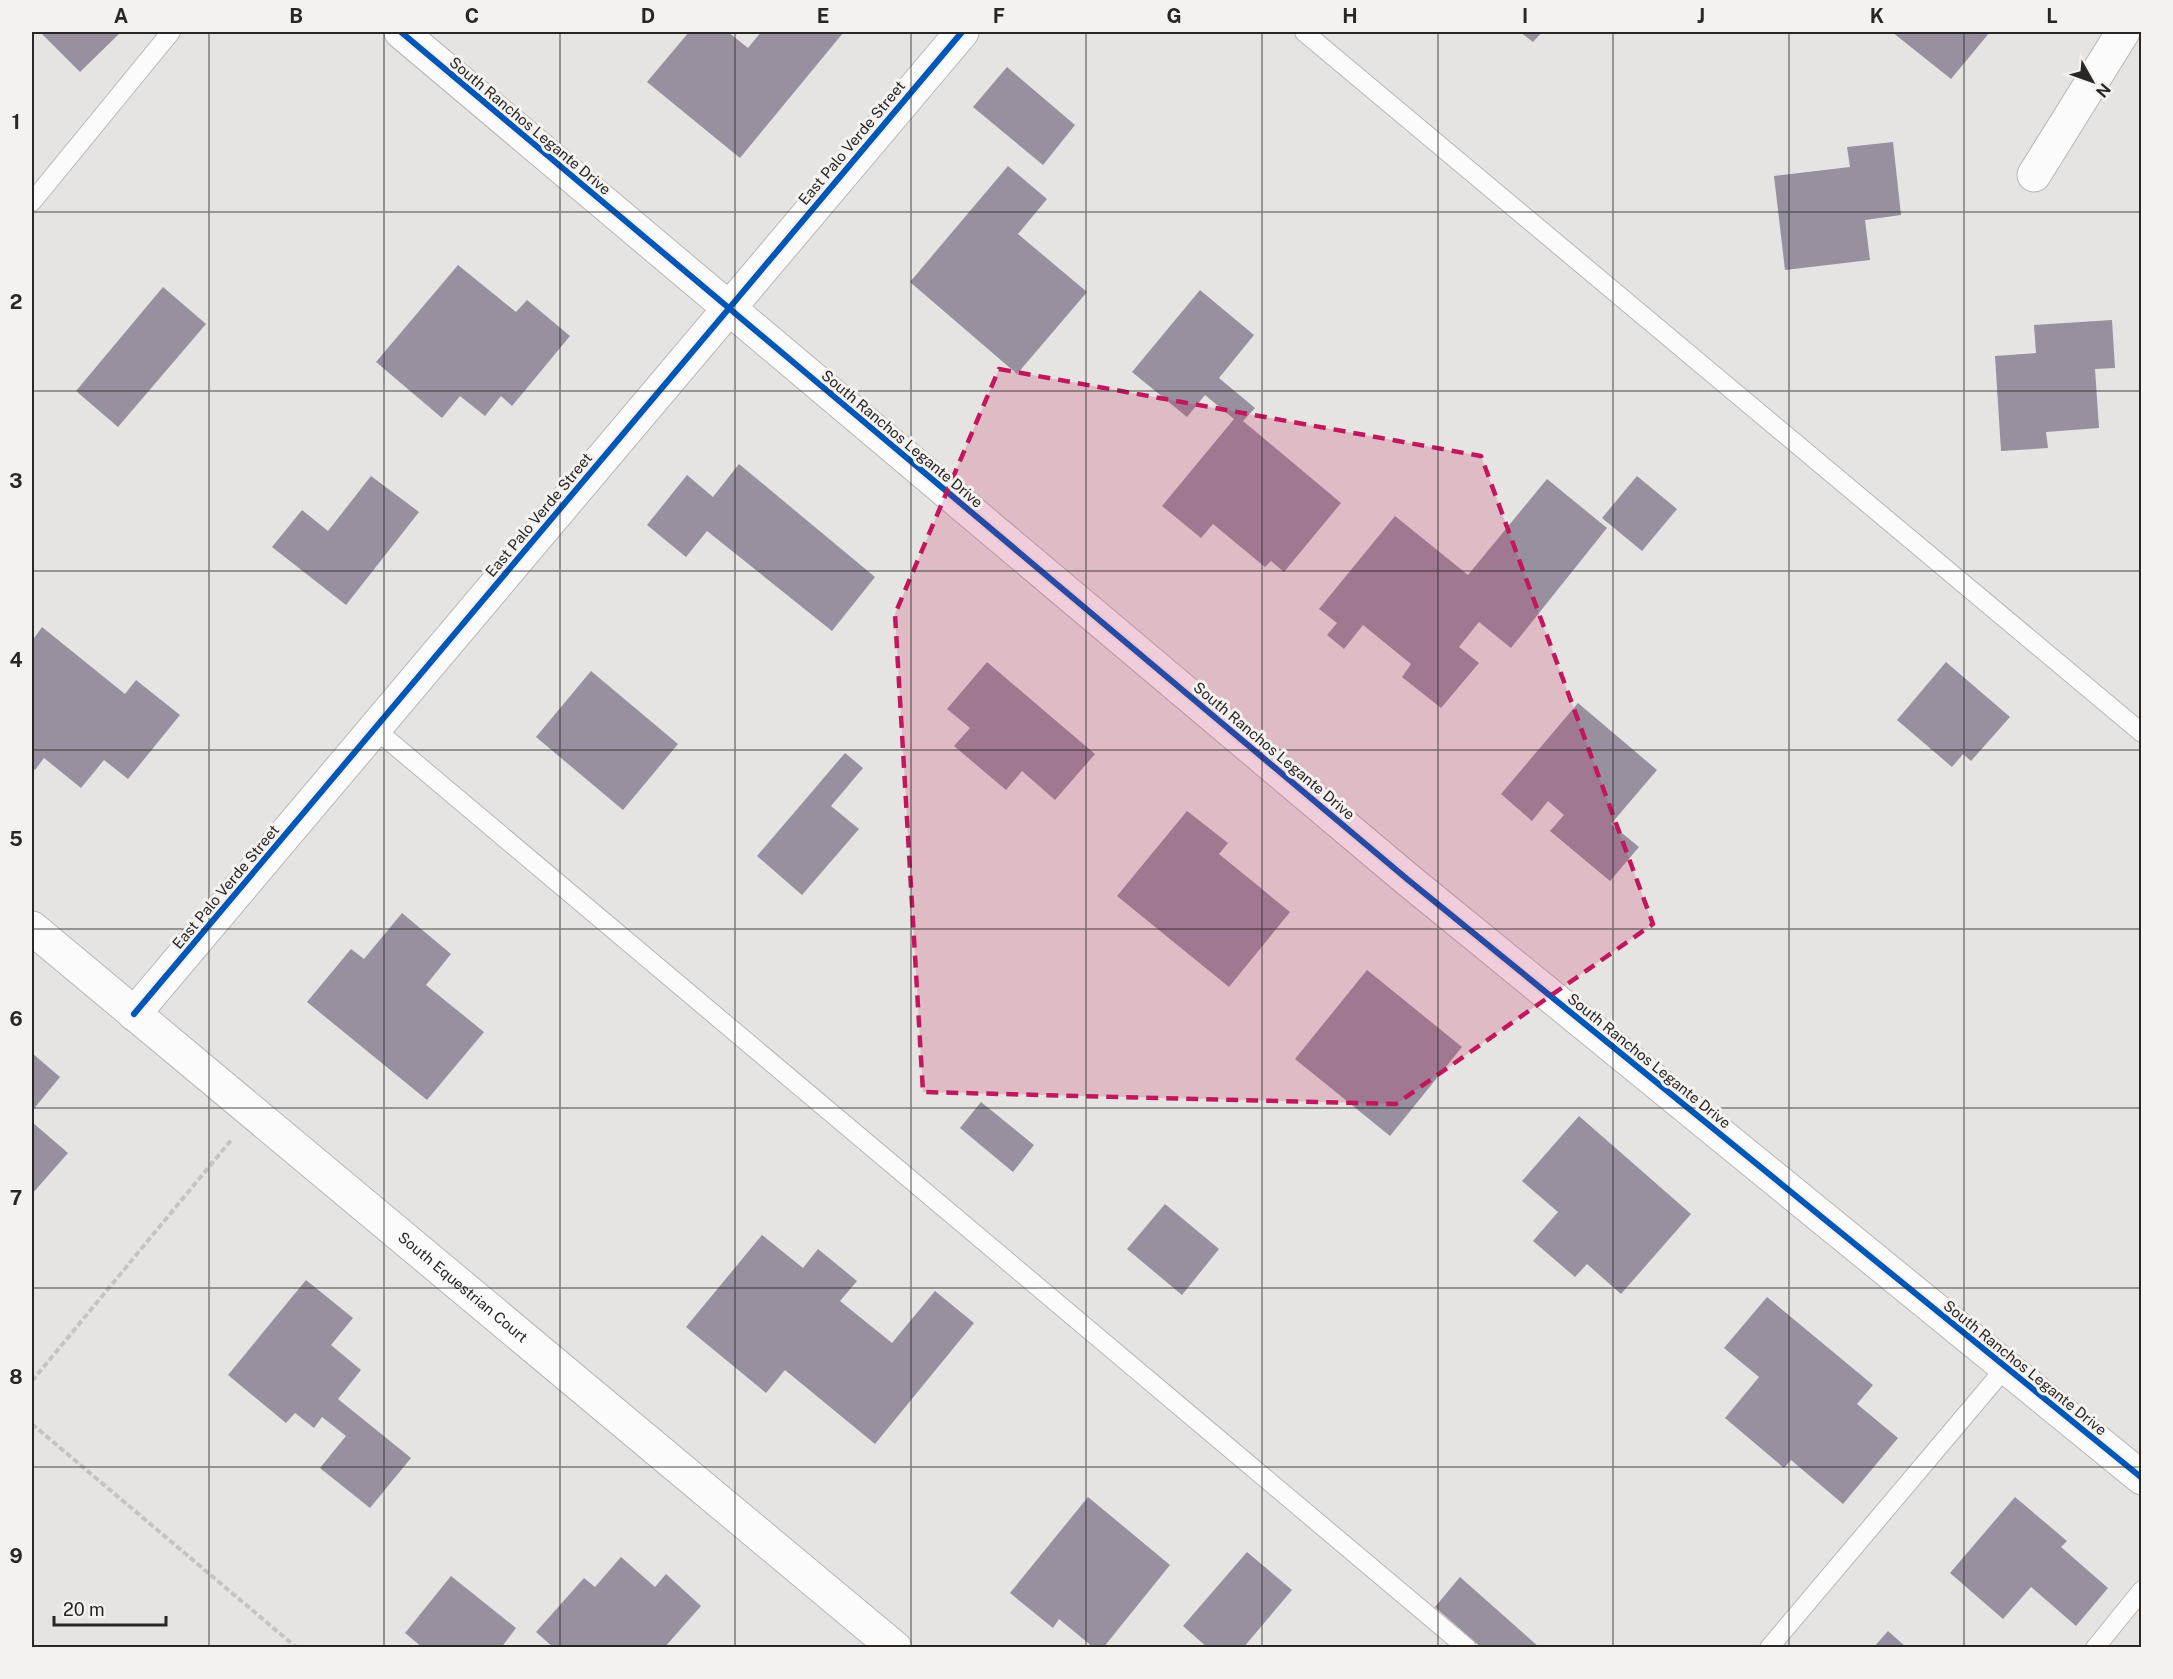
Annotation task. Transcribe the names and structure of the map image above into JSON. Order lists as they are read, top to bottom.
{
  "streets": {
    "street": ["South Ranchos Legante Drive", "East Palo Verde Street", "South Equestrian Court"]
  },
  "crossings": [
    ["South Ranchos Legante Drive", "East Palo Verde Street"],
    ["East Palo Verde Street", "South Equestrian Court"]
  ],
  "scale_bar": "20 m",
  "north": "bottom right",
  "grid": {
    "columns": [
      "A",
      "B",
      "C",
      "D",
      "E",
      "F",
      "G",
      "H",
      "I",
      "J",
      "K",
      "L"
    ],
    "rows": [
      "1",
      "2",
      "3",
      "4",
      "5",
      "6",
      "7",
      "8",
      "9"
    ]
  }
}
